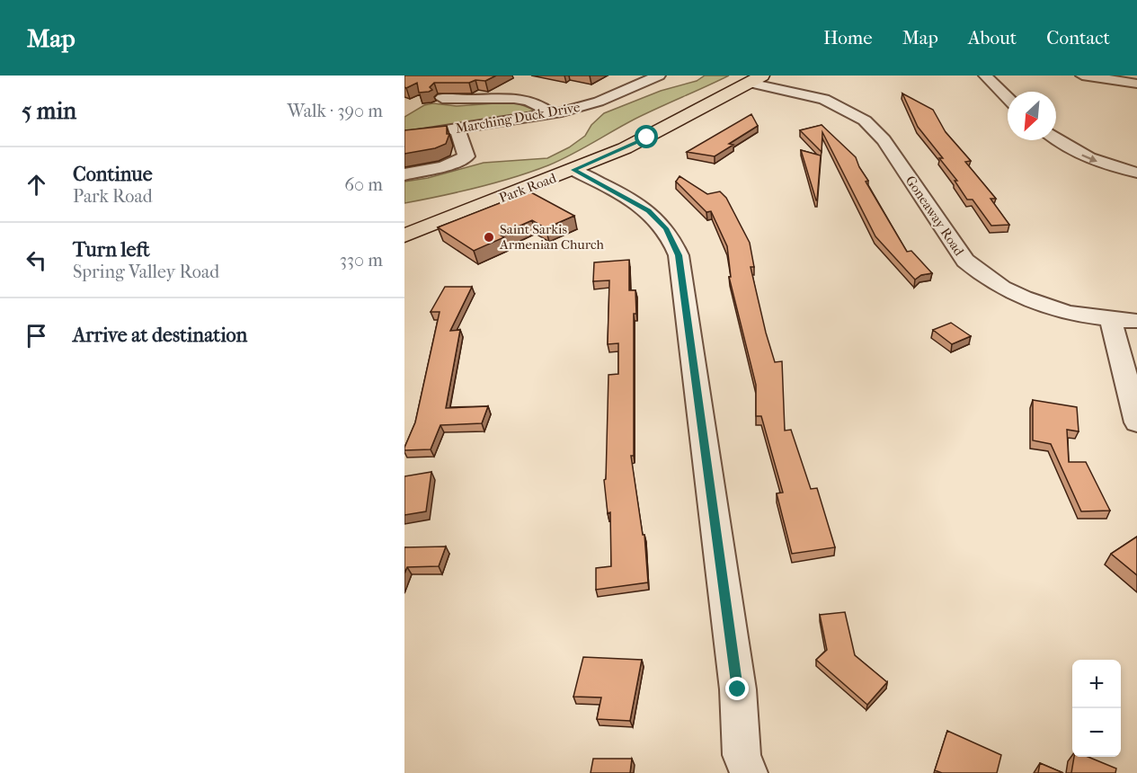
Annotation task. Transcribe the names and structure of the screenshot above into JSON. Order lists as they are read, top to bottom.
{
  "streets": {
    "main road": ["Park Road"],
    "street": ["Marching Duck Drive", "Goneaway Road"]
  },
  "crossings": [
    ["Park Road", "Goneaway Road"]
  ],
  "places": ["Saint Sarkis Armenian Church"],
  "north": "bottom left",
  "page": {
    "header": "Map",
    "nav": [
      "Home",
      "Map",
      "About",
      "Contact"
    ],
    "heading": ["5 min", "Walk · 390 m"],
    "list": [
      ["Continue", "Park Road", "60 m"],
      ["Turn left", "Spring Valley Road", "330 m"],
      "Arrive at destination"
    ],
    "map_buttons": ["+", "−"]
  }
}
